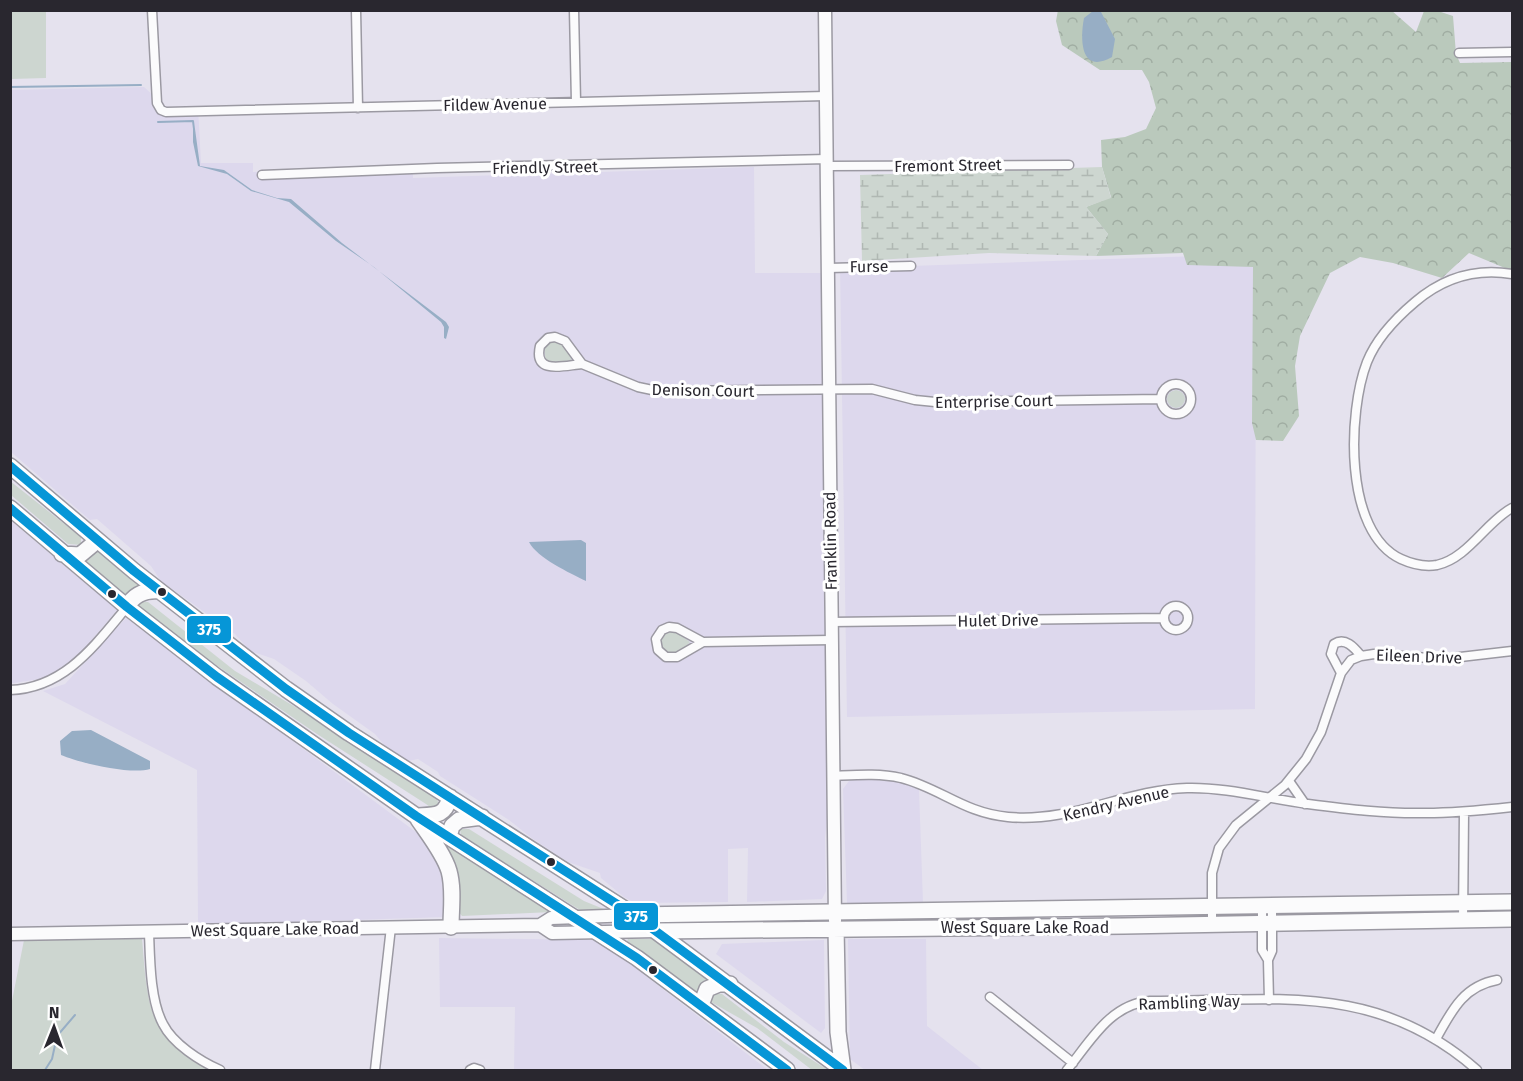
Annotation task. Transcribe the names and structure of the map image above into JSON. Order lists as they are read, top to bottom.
{
  "streets": {
    "highway": ["Franklin Road", "West Square Lake Road"],
    "street": [
      "Fildew Avenue",
      "Fremont Street",
      "Friendly Street",
      "Furse",
      "Denison Court",
      "Enterprise Court",
      "Hulet Drive",
      "Eileen Drive",
      "Kendry Avenue",
      "Rambling Way"
    ]
  },
  "crossings": [
    ["Fildew Avenue", "Franklin Road"],
    ["Fremont Street", "Friendly Street"],
    ["Fremont Street", "Franklin Road"],
    ["Friendly Street", "Franklin Road"],
    ["Furse", "Franklin Road"],
    ["Denison Court", "Enterprise Court"],
    ["Denison Court", "Franklin Road"],
    ["Enterprise Court", "Franklin Road"],
    ["Franklin Road", "Hulet Drive"],
    ["Franklin Road", "Kendry Avenue"],
    ["Franklin Road", "West Square Lake Road"]
  ],
  "lines": ["transit line 375"],
  "north": "top"
}
